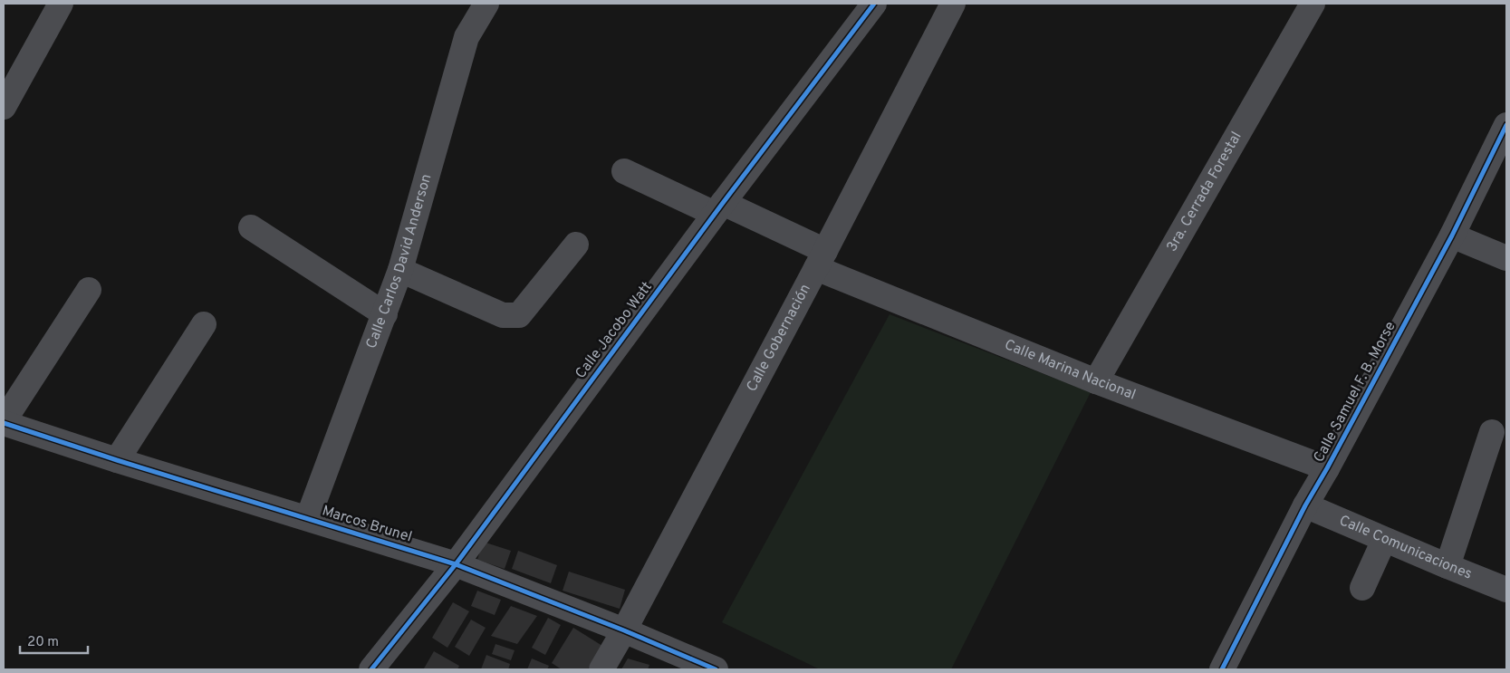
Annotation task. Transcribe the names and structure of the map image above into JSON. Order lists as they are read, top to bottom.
{
  "streets": {
    "street": [
      "3ra. Cerrada Forestal",
      "Calle Carlos David Anderson",
      "Calle Jacobo Watt",
      "Calle Gobernación",
      "Calle Marina Nacional",
      "Calle Samuel F. B. Morse",
      "Marcos Brunel",
      "Calle Comunicaciones"
    ]
  },
  "crossings": [
    ["3ra. Cerrada Forestal", "Calle Marina Nacional"],
    ["Calle Carlos David Anderson", "Marcos Brunel"],
    ["Calle Jacobo Watt", "Calle Marina Nacional"],
    ["Calle Jacobo Watt", "Marcos Brunel"],
    ["Calle Gobernación", "Calle Marina Nacional"],
    ["Calle Gobernación", "Marcos Brunel"],
    ["Calle Marina Nacional", "Calle Samuel F. B. Morse"],
    ["Calle Samuel F. B. Morse", "Calle Comunicaciones"]
  ],
  "scale_bar": "20 m"
}
